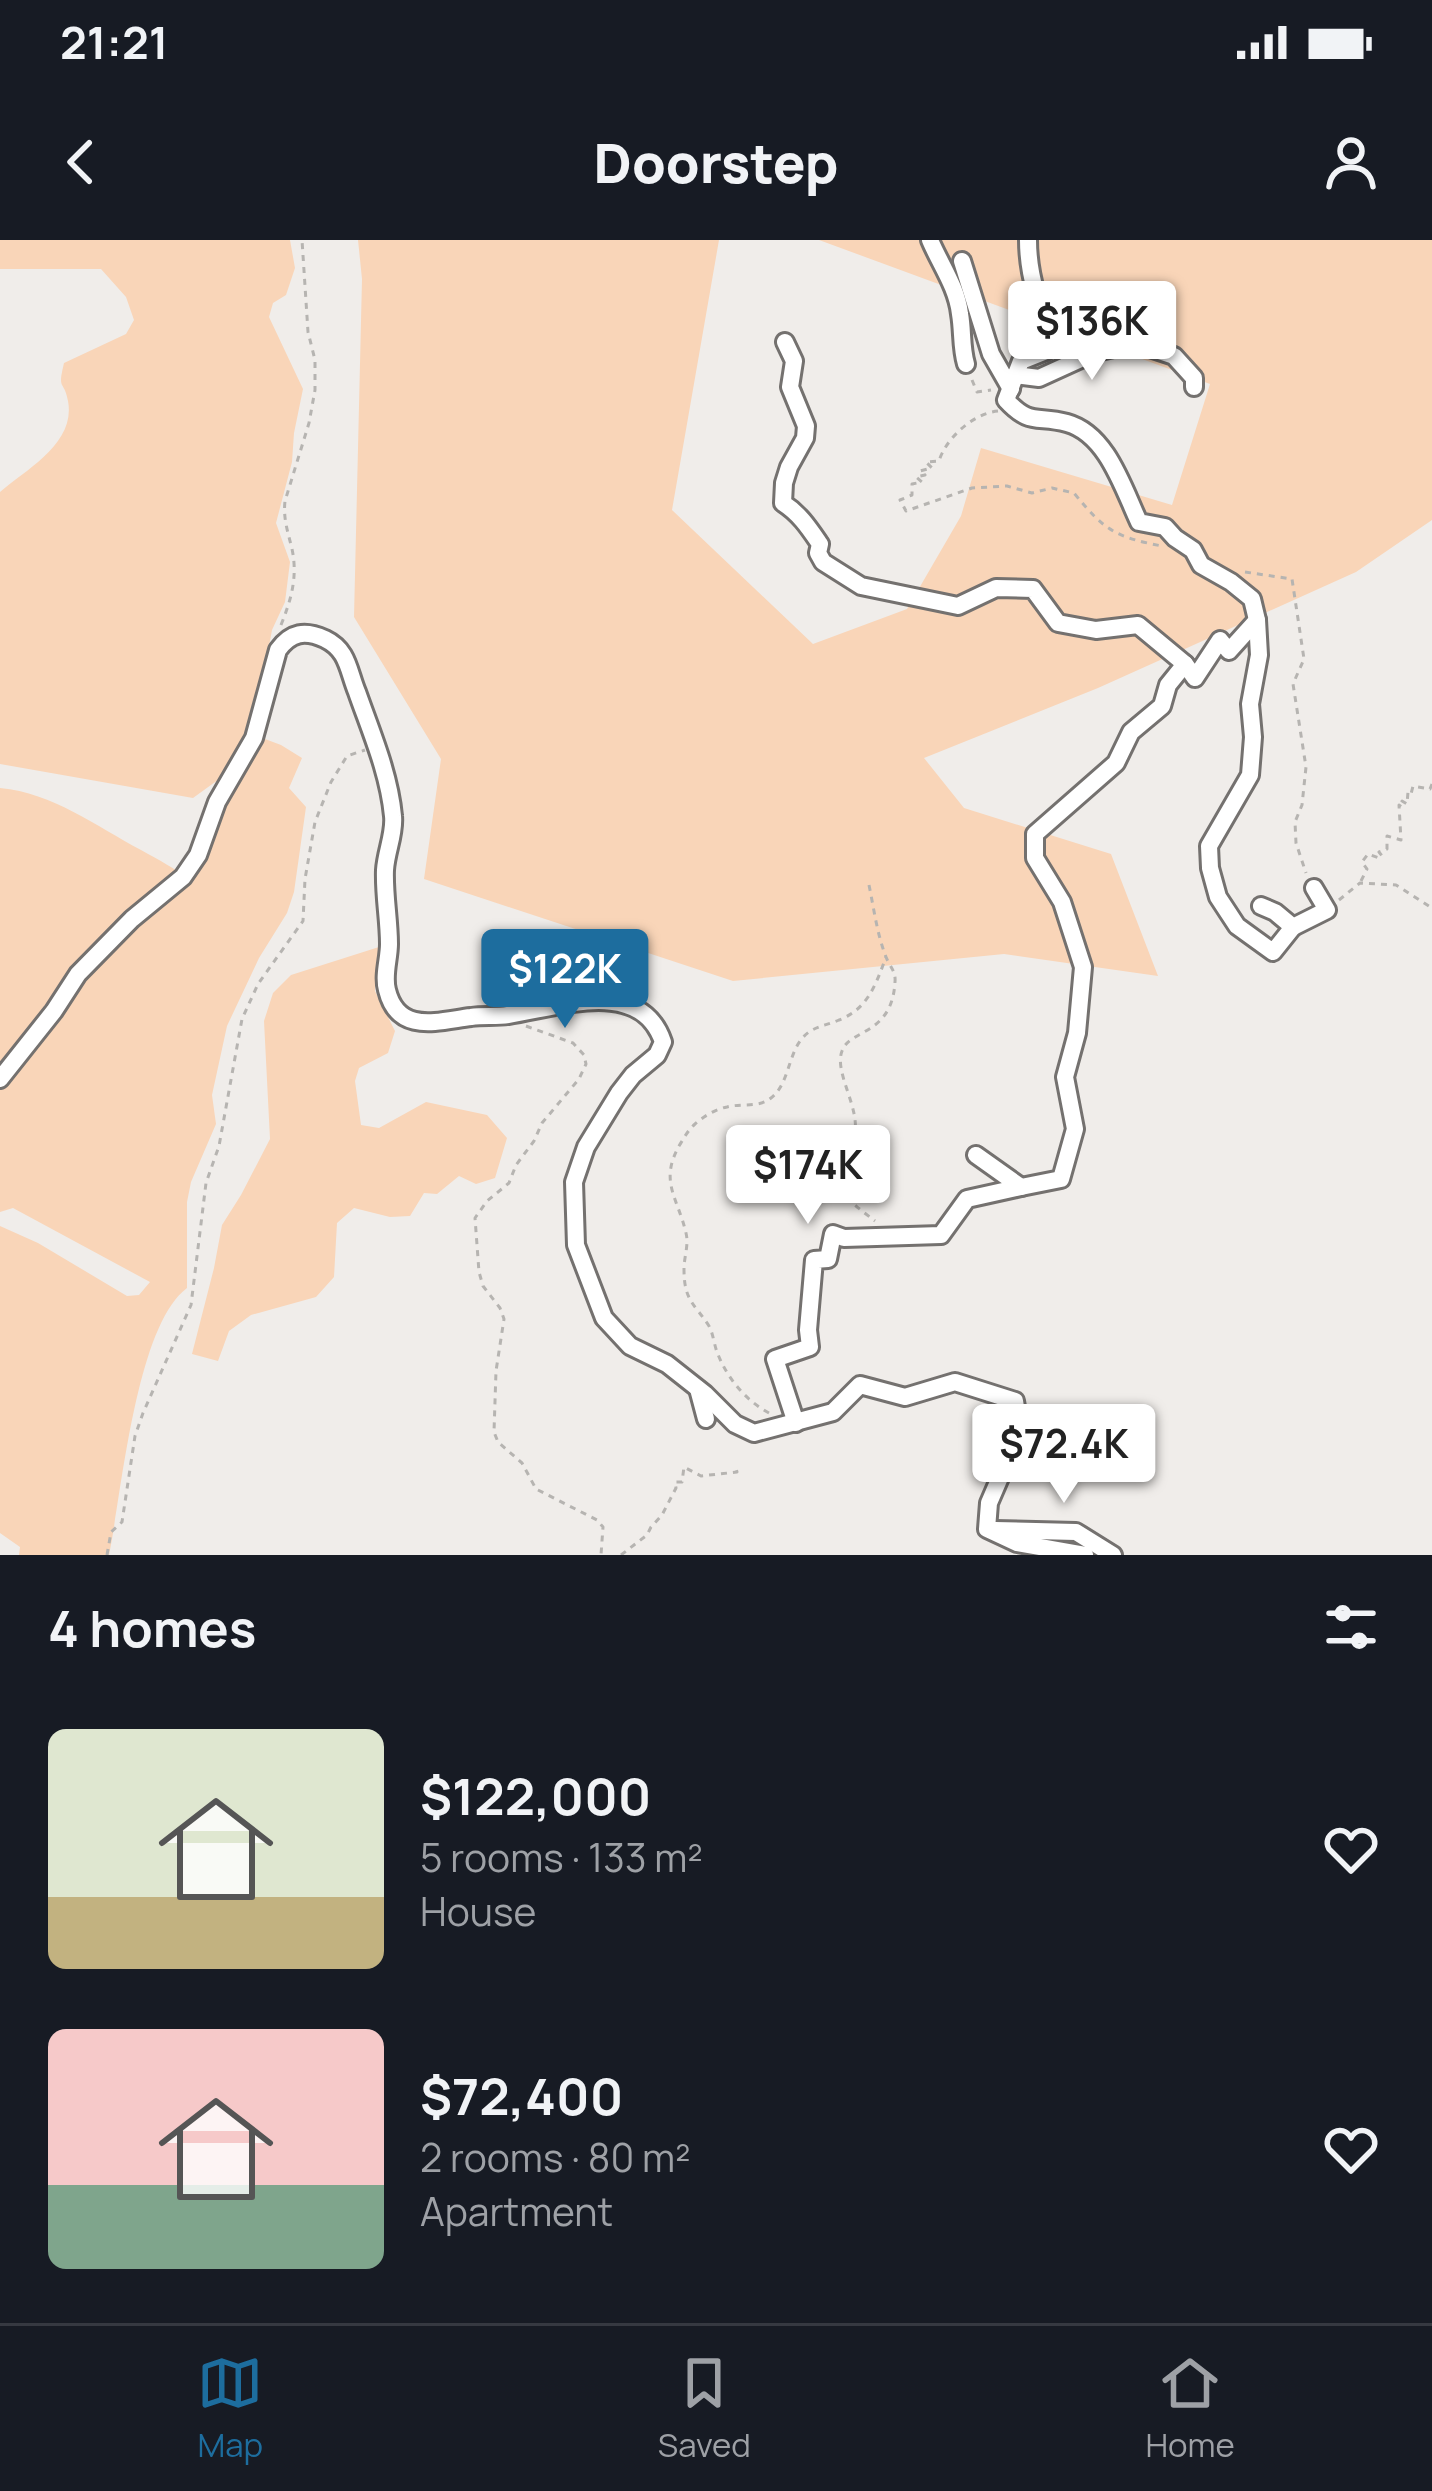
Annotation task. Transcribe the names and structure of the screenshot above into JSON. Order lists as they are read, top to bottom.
{
  "page": {
    "status": "21:21",
    "header": "Doorstep",
    "price": [
      "$136K",
      "$122K",
      "$174K",
      "$72.4K"
    ],
    "heading": "4 homes",
    "list": [
      {
        "name": "$122,000",
        "note": "5 rooms · 133 m² · House"
      },
      {
        "name": "$72,400",
        "note": "2 rooms · 80 m² · Apartment"
      }
    ],
    "tabs": ["Map", "Saved", "Home"]
  }
}
